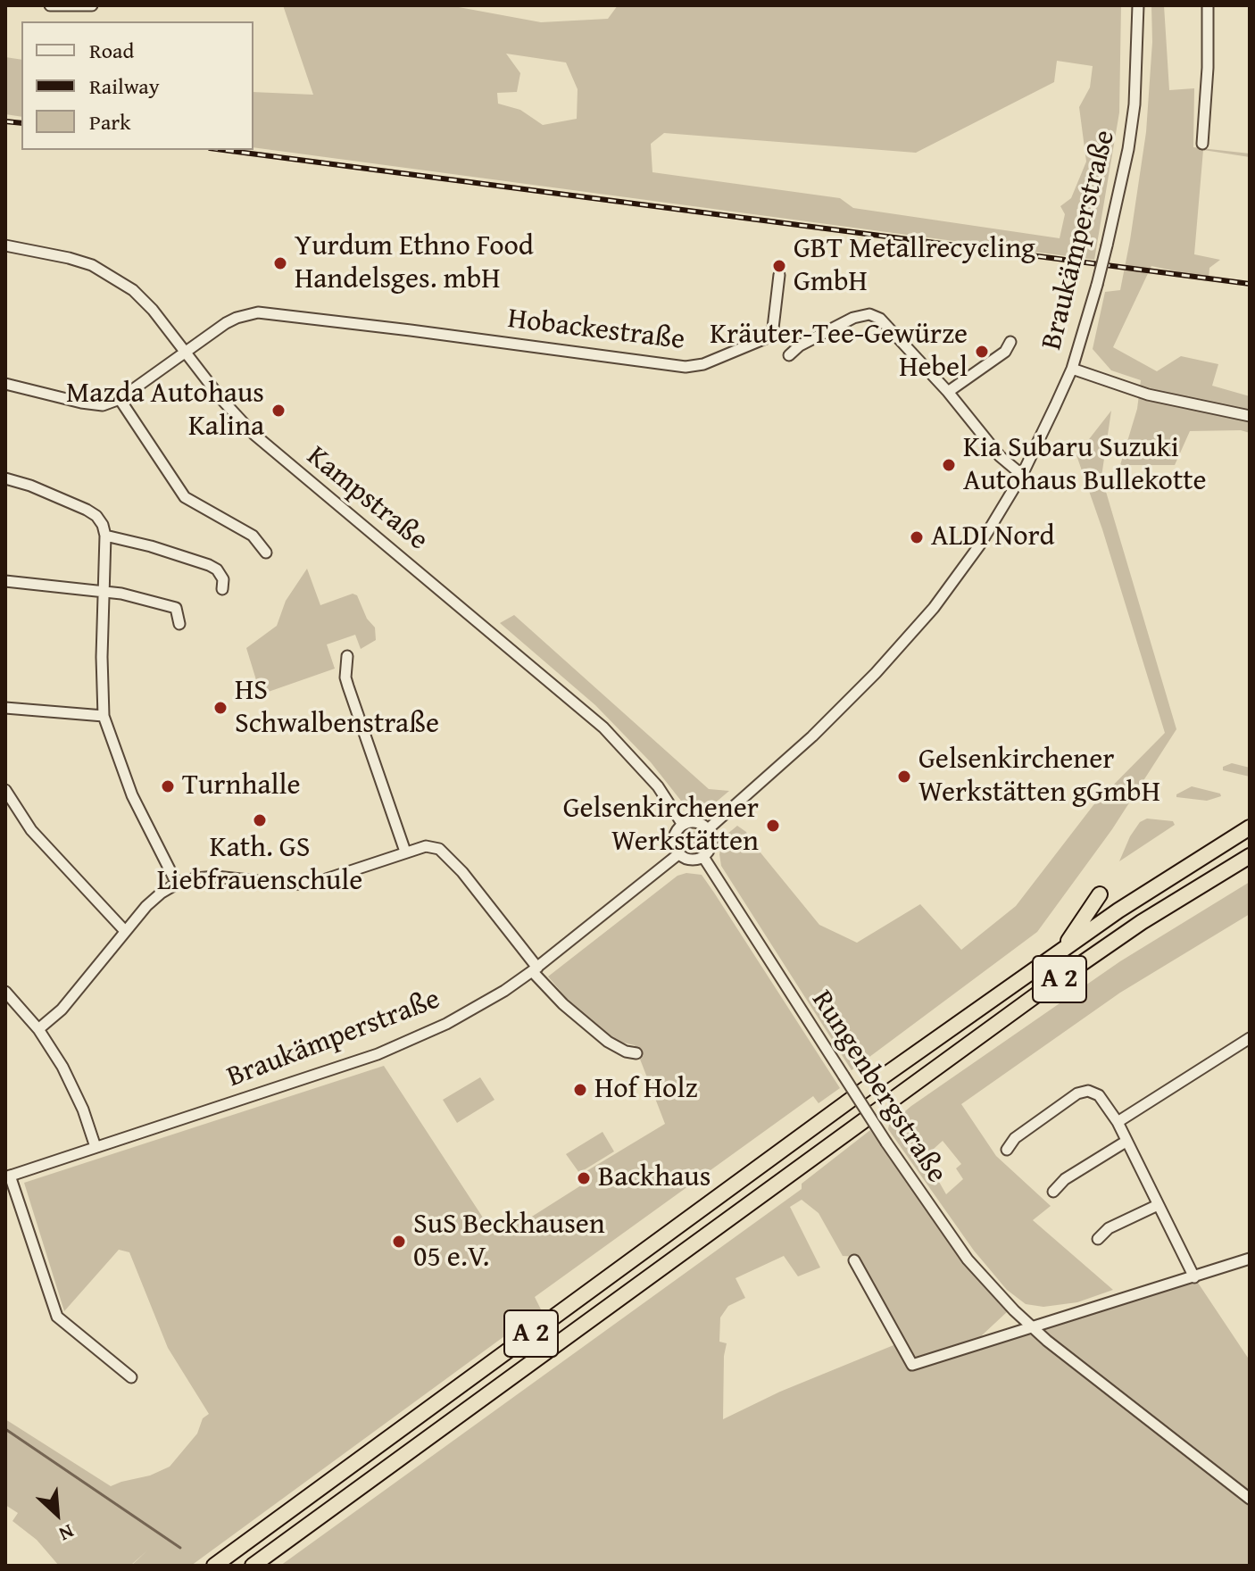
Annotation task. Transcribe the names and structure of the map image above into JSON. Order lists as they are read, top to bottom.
{
  "streets": {
    "highway": ["A 2"],
    "street": [
      "Braukämperstraße",
      "Hobackestraße",
      "Kampstraße",
      "Rungenbergstraße"
    ]
  },
  "crossings": [
    ["Braukämperstraße", "Kampstraße"],
    ["Braukämperstraße", "Rungenbergstraße"],
    ["Hobackestraße", "Kampstraße"],
    ["Kampstraße", "Rungenbergstraße"]
  ],
  "places": [
    "Yurdum Ethno Food Handelsges. mbH",
    "GBT Metallrecycling GmbH",
    "Kräuter-Tee-Gewürze Hebel",
    "Mazda Autohaus Kalina",
    "Kia Subaru Suzuki Autohaus Bullekotte",
    "ALDI Nord",
    "HS Schwalbenstraße",
    "Gelsenkirchener Werkstätten gGmbH",
    "Turnhalle",
    "Kath. GS Liebfrauenschule",
    "Gelsenkirchener Werkstätten",
    "Hof Holz",
    "Backhaus",
    "SuS Beckhausen 05 e.V."
  ],
  "legend": ["Road", "Railway", "Park"],
  "north": "bottom right"
}
